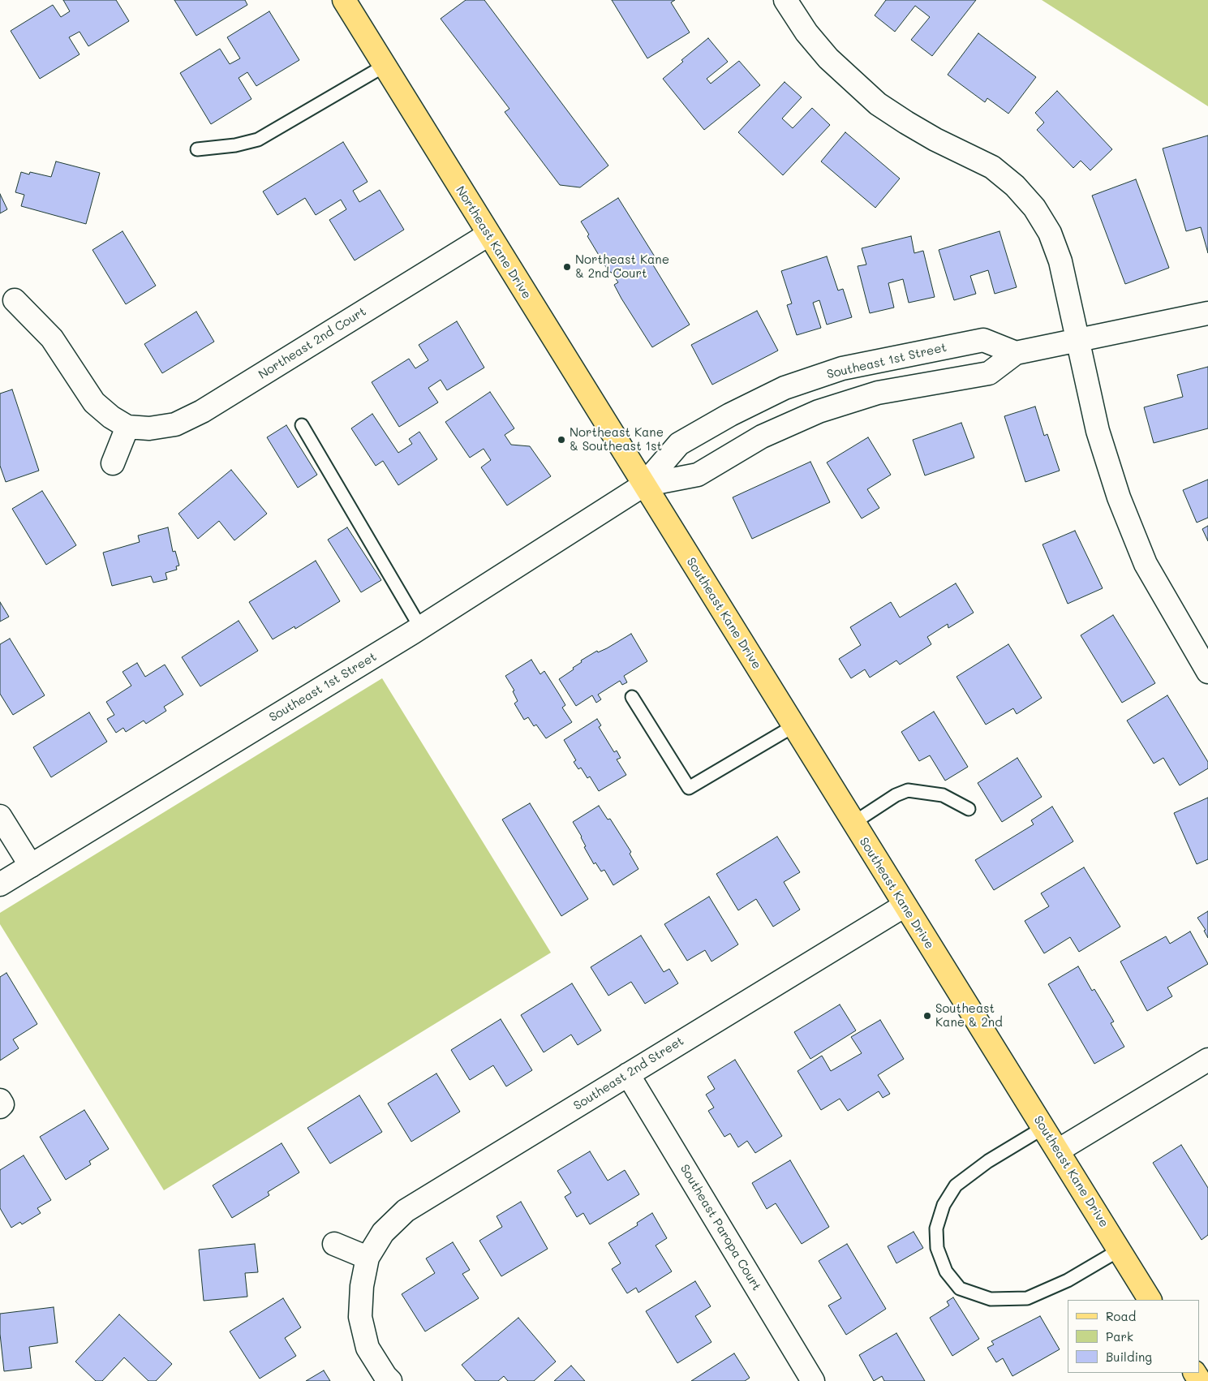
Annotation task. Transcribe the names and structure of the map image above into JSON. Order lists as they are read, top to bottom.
{
  "streets": {
    "main road": ["Northeast Kane Drive", "Southeast Kane Drive"],
    "street": [
      "Northeast 2nd Court",
      "Southeast 1st Street",
      "Southeast 2nd Street",
      "Southeast Paropa Court"
    ]
  },
  "crossings": [
    ["Northeast Kane Drive", "Northeast 2nd Court"],
    ["Northeast Kane Drive", "Southeast 1st Street"],
    ["Northeast Kane Drive", "Southeast Kane Drive"],
    ["Southeast 1st Street", "Southeast Kane Drive"],
    ["Southeast Kane Drive", "Southeast 2nd Street"],
    ["Southeast 2nd Street", "Southeast Paropa Court"]
  ],
  "places": ["Northeast Kane & 2nd Court", "Northeast Kane & Southeast 1st", "Southeast Kane & 2nd"],
  "legend": ["Road", "Park", "Building"]
}
